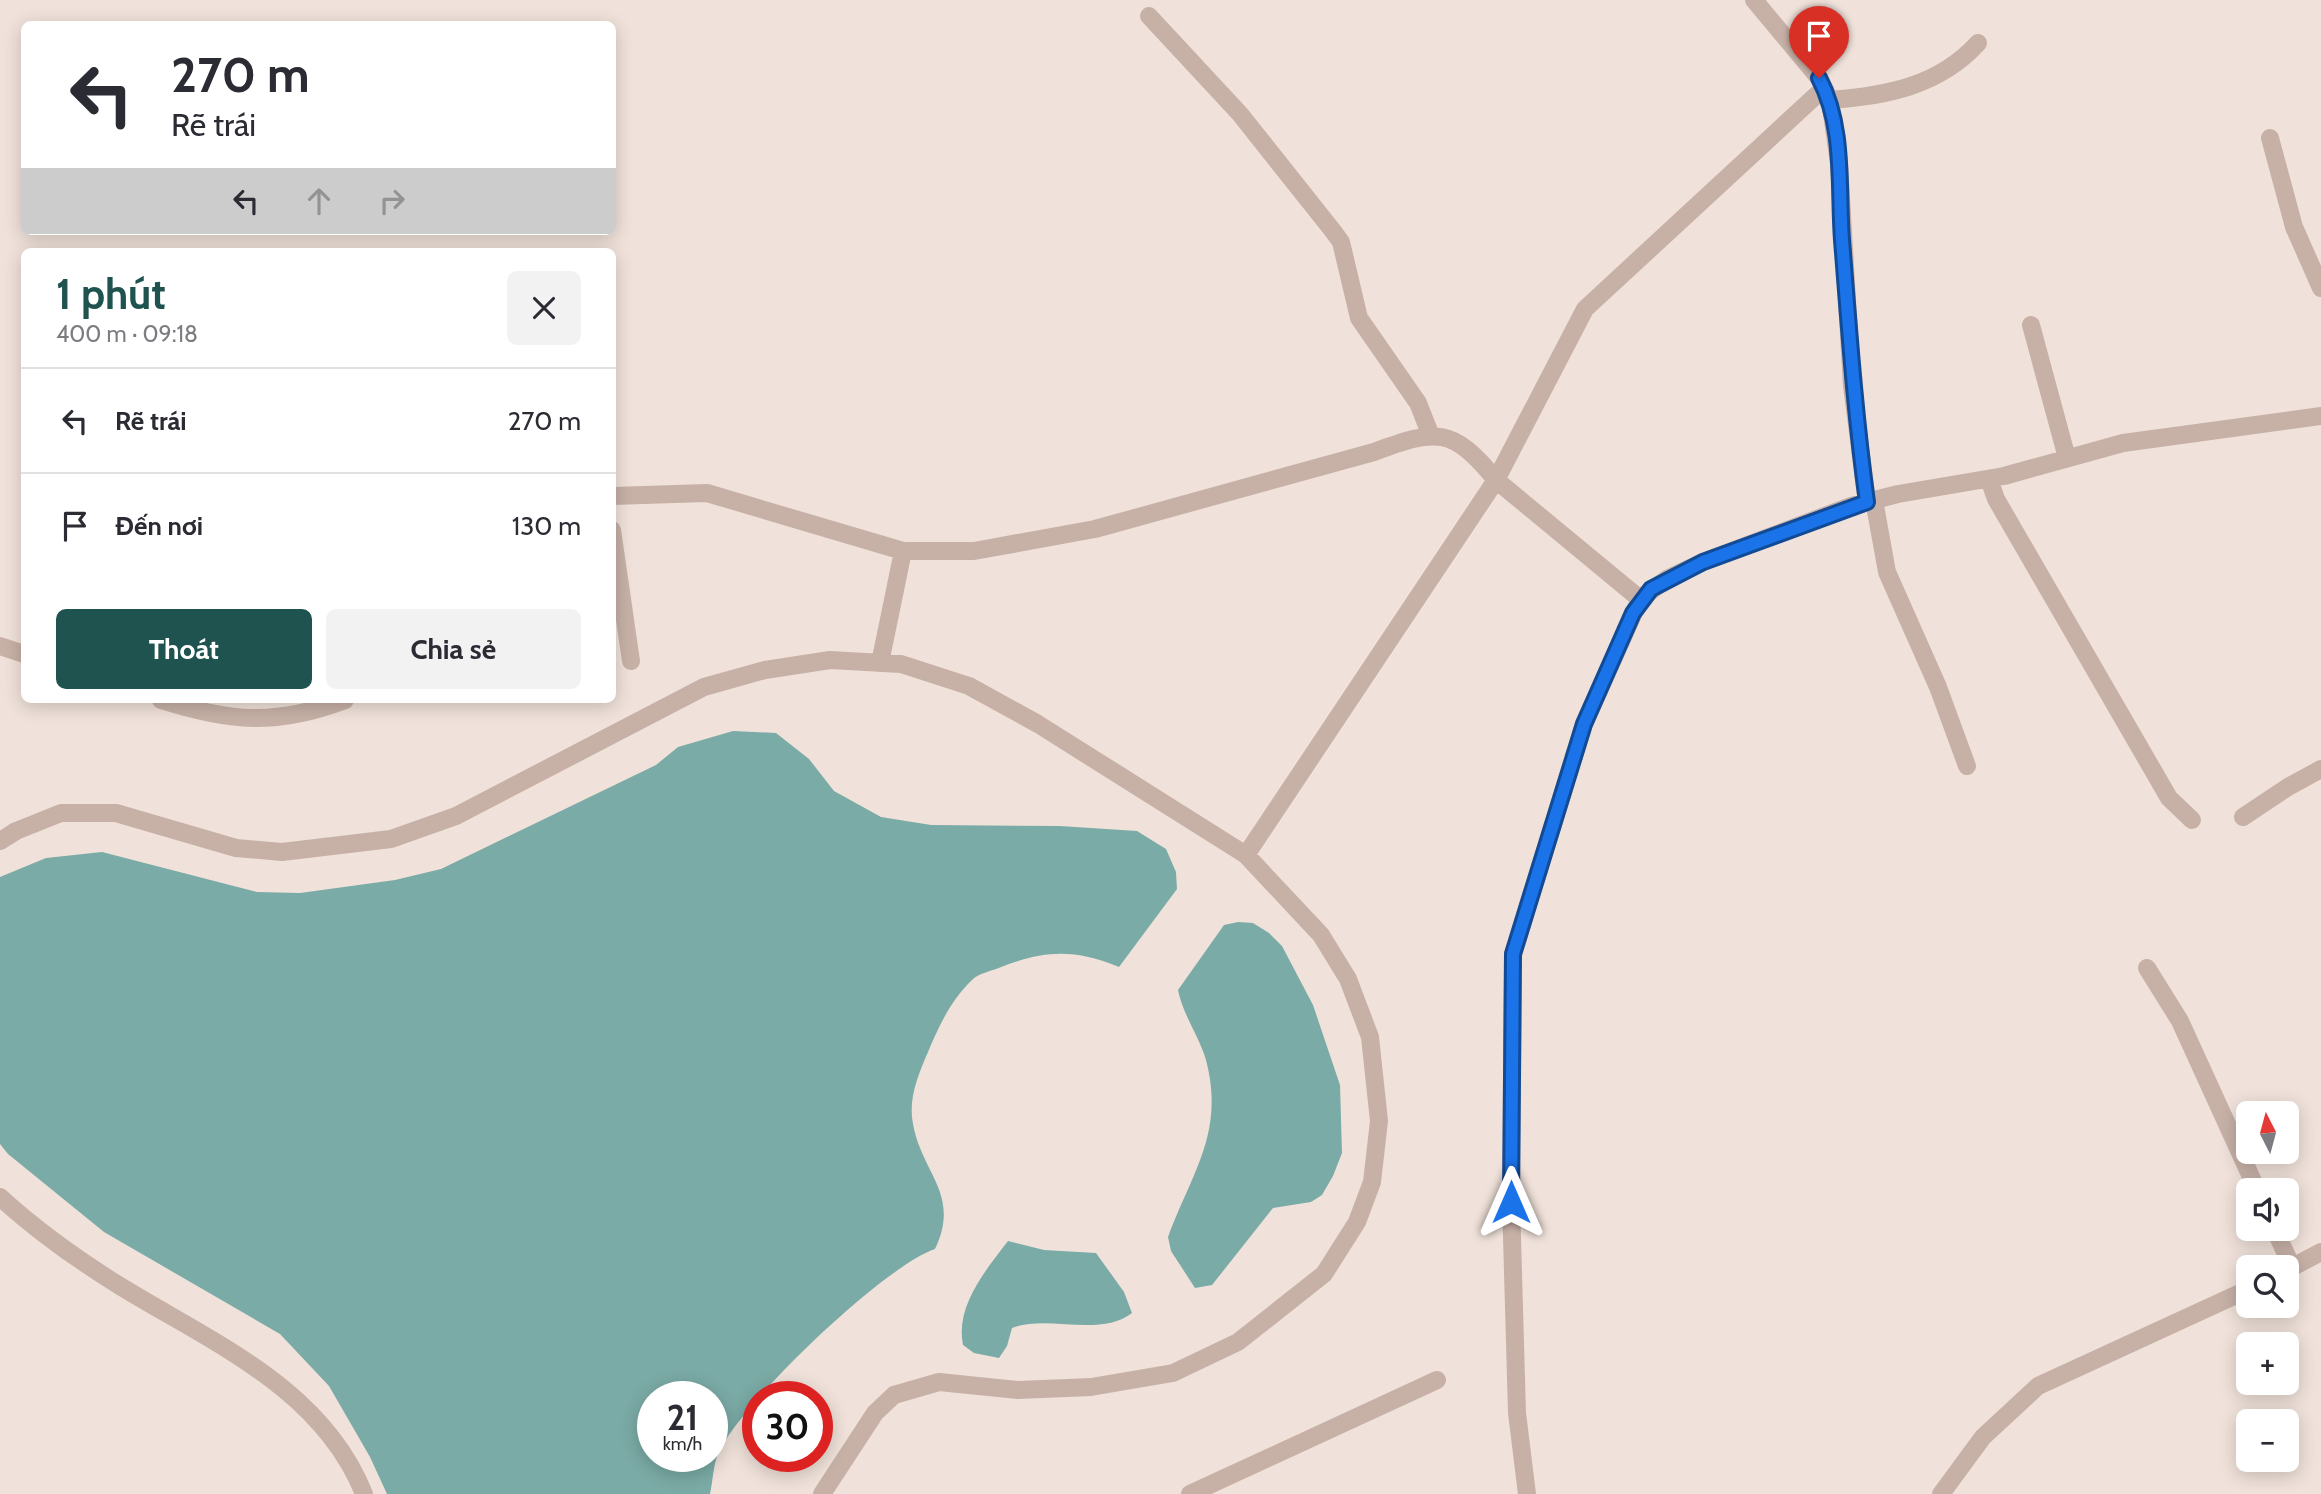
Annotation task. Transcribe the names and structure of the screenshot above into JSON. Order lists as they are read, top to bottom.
{
  "north": "top",
  "page": {
    "turn": ["270 m", "Rẽ trái"],
    "heading": ["1 phút", "400 m · 09:18"],
    "list": [
      {
        "name": "Rẽ trái",
        "value": "270 m"
      },
      {
        "name": "Đến nơi",
        "value": "130 m"
      }
    ],
    "buttons": ["Thoát", "Chia sẻ"],
    "map_buttons": ["+", "−"],
    "speed": "21 km/h",
    "limit": "30"
  }
}
